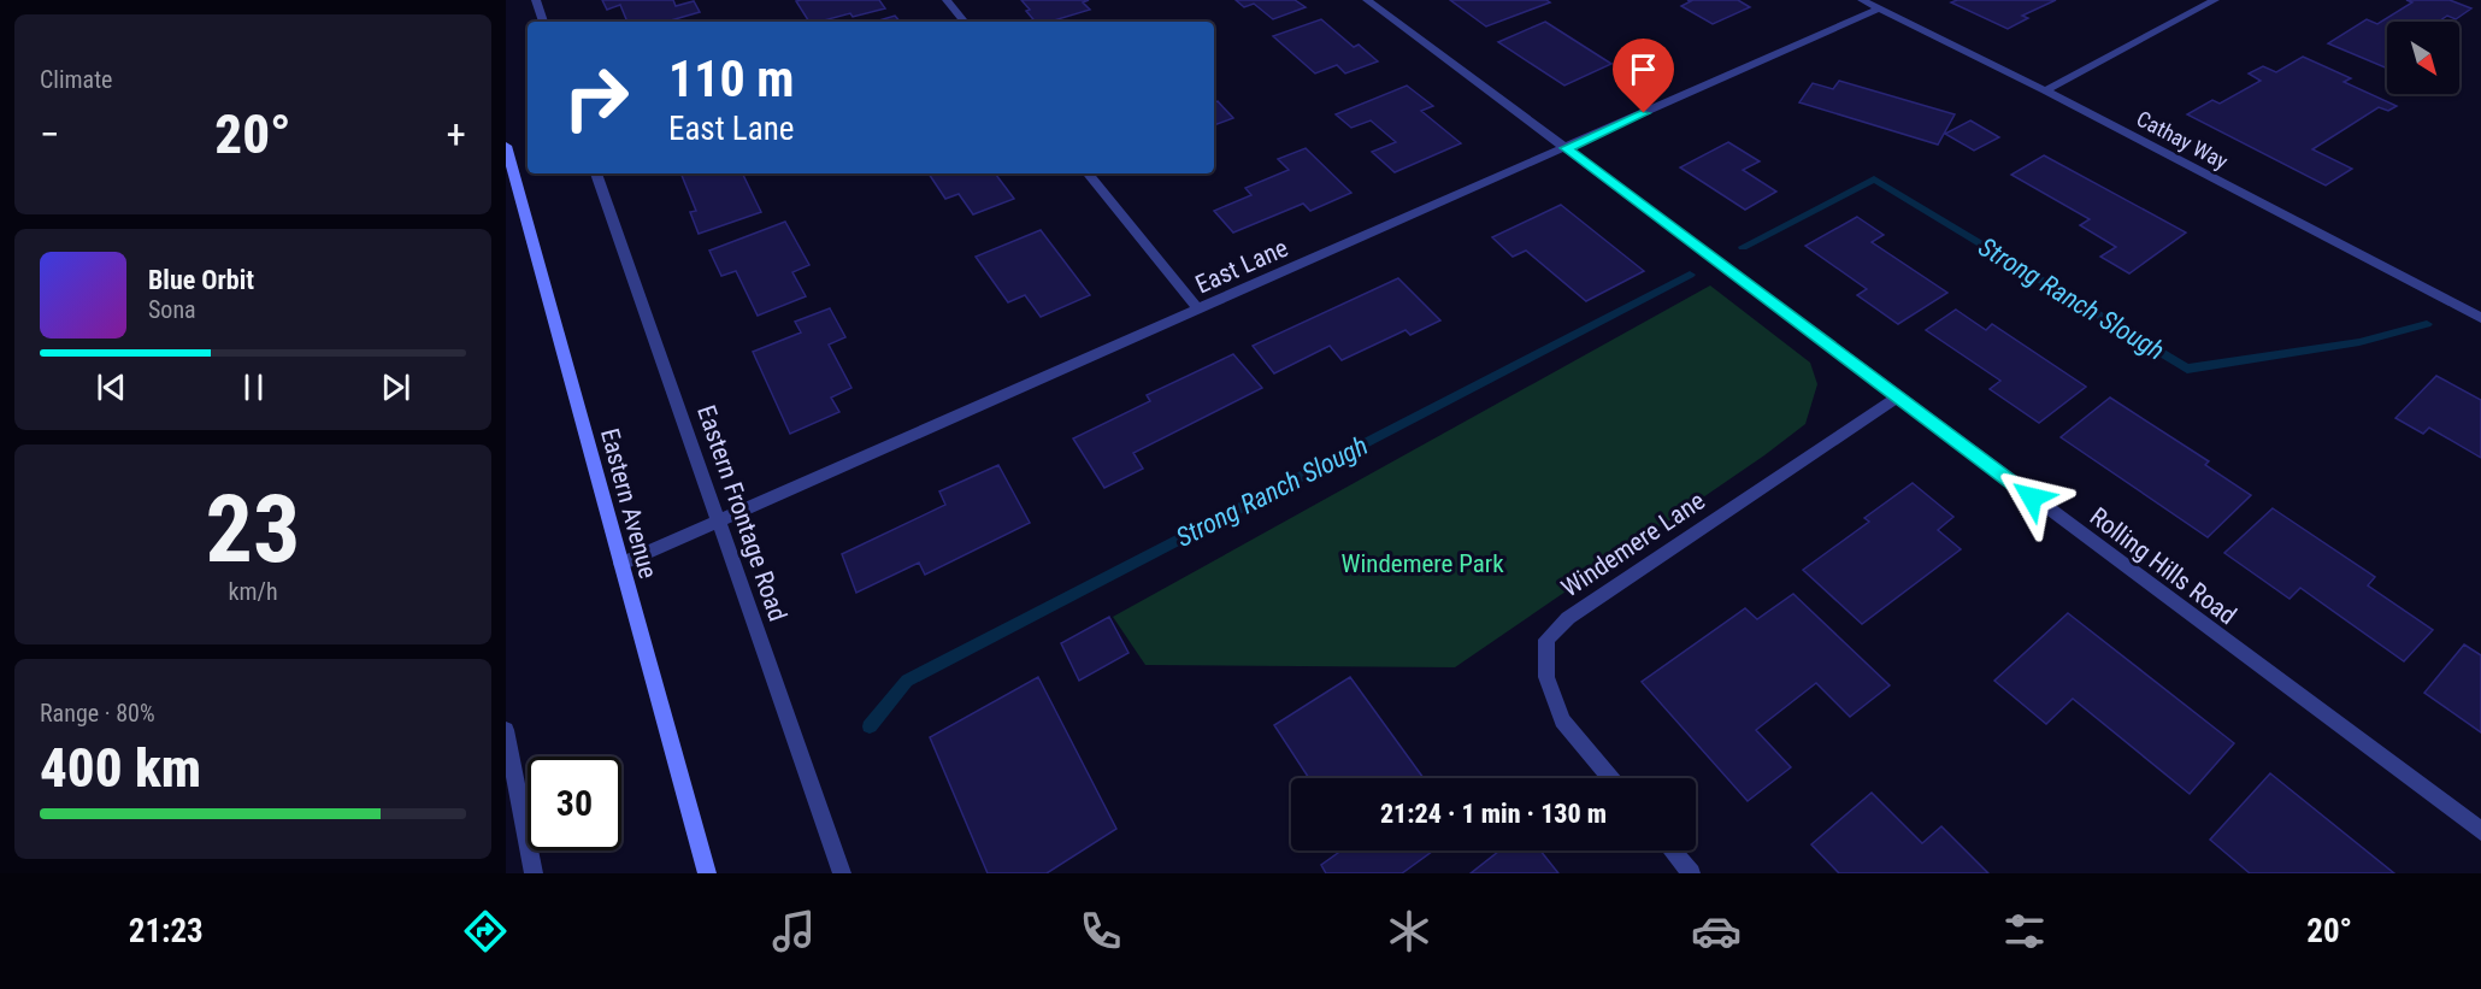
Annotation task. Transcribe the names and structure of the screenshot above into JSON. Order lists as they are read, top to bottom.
{
  "streets": {
    "main road": ["Eastern Avenue"],
    "street": [
      "Cathay Way",
      "East Lane",
      "Eastern Frontage Road",
      "Windemere Lane",
      "Rolling Hills Road"
    ]
  },
  "crossings": [
    ["Cathay Way", "East Lane"],
    ["East Lane", "Eastern Avenue"],
    ["East Lane", "Eastern Frontage Road"],
    ["East Lane", "Rolling Hills Road"],
    ["Windemere Lane", "Rolling Hills Road"]
  ],
  "water": ["Strong Ranch Slough"],
  "parks": ["Windemere Park"],
  "north": "bottom right",
  "page": {
    "tile": [
      "Climate",
      ["23", "km/h"],
      ["Range · 80%", "400 km"]
    ],
    "turn": ["110 m", "East Lane"],
    "heat": ["−", "20°", "+"],
    "song": ["Blue Orbit", "Sona"],
    "limit": "30",
    "trip": "21:24 · 1 min · 130 m",
    "tabs": ["21:23", "20°"]
  }
}
